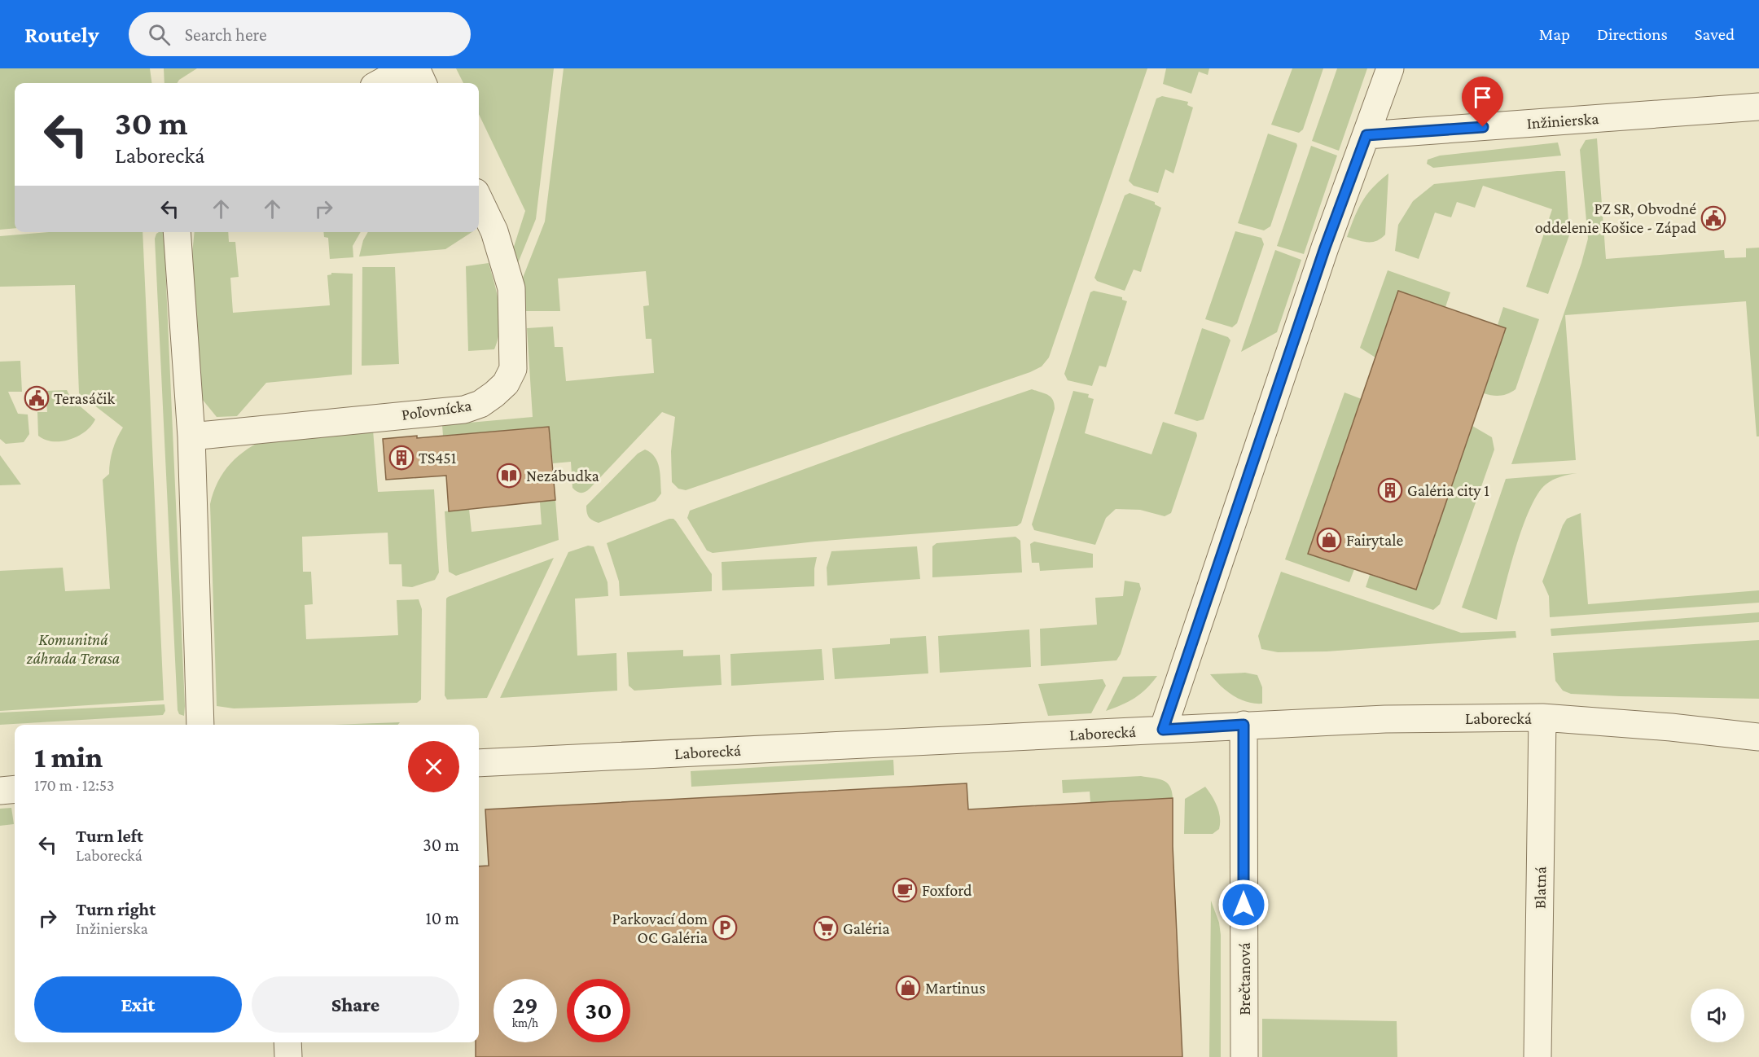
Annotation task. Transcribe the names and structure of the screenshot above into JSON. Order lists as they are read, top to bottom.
{
  "streets": {
    "street": [
      "Inžinierska",
      "Poľovnícka",
      "Laborecká",
      "Blatná",
      "Brečtanová"
    ]
  },
  "crossings": [
    ["Laborecká", "Blatná"],
    ["Laborecká", "Brečtanová"]
  ],
  "parks": ["Komunitná záhrada Terasa"],
  "places": {
    "public building": ["PZ SR, Obvodné oddelenie Košice - Západ", "Terasáčik"],
    "building": ["TS451", "Galéria city 1"],
    "library": ["Nezábudka"],
    "shop": ["Fairytale", "Martinus"],
    "cafe": ["Foxford"],
    "parking": ["Parkovací dom OC Galéria"],
    "supermarket": ["Galéria"]
  },
  "page": {
    "header": "Routely",
    "search": "Search here",
    "nav": ["Map", "Directions", "Saved"],
    "turn": ["30 m", "Laborecká"],
    "heading": ["1 min", "170 m · 12:53"],
    "list": [
      {
        "name": "Turn left",
        "note": "Laborecká",
        "value": "30 m"
      },
      {
        "name": "Turn right",
        "note": "Inžinierska",
        "value": "10 m"
      }
    ],
    "buttons": ["Exit", "Share"],
    "speed": "29 km/h",
    "limit": "30"
  }
}
